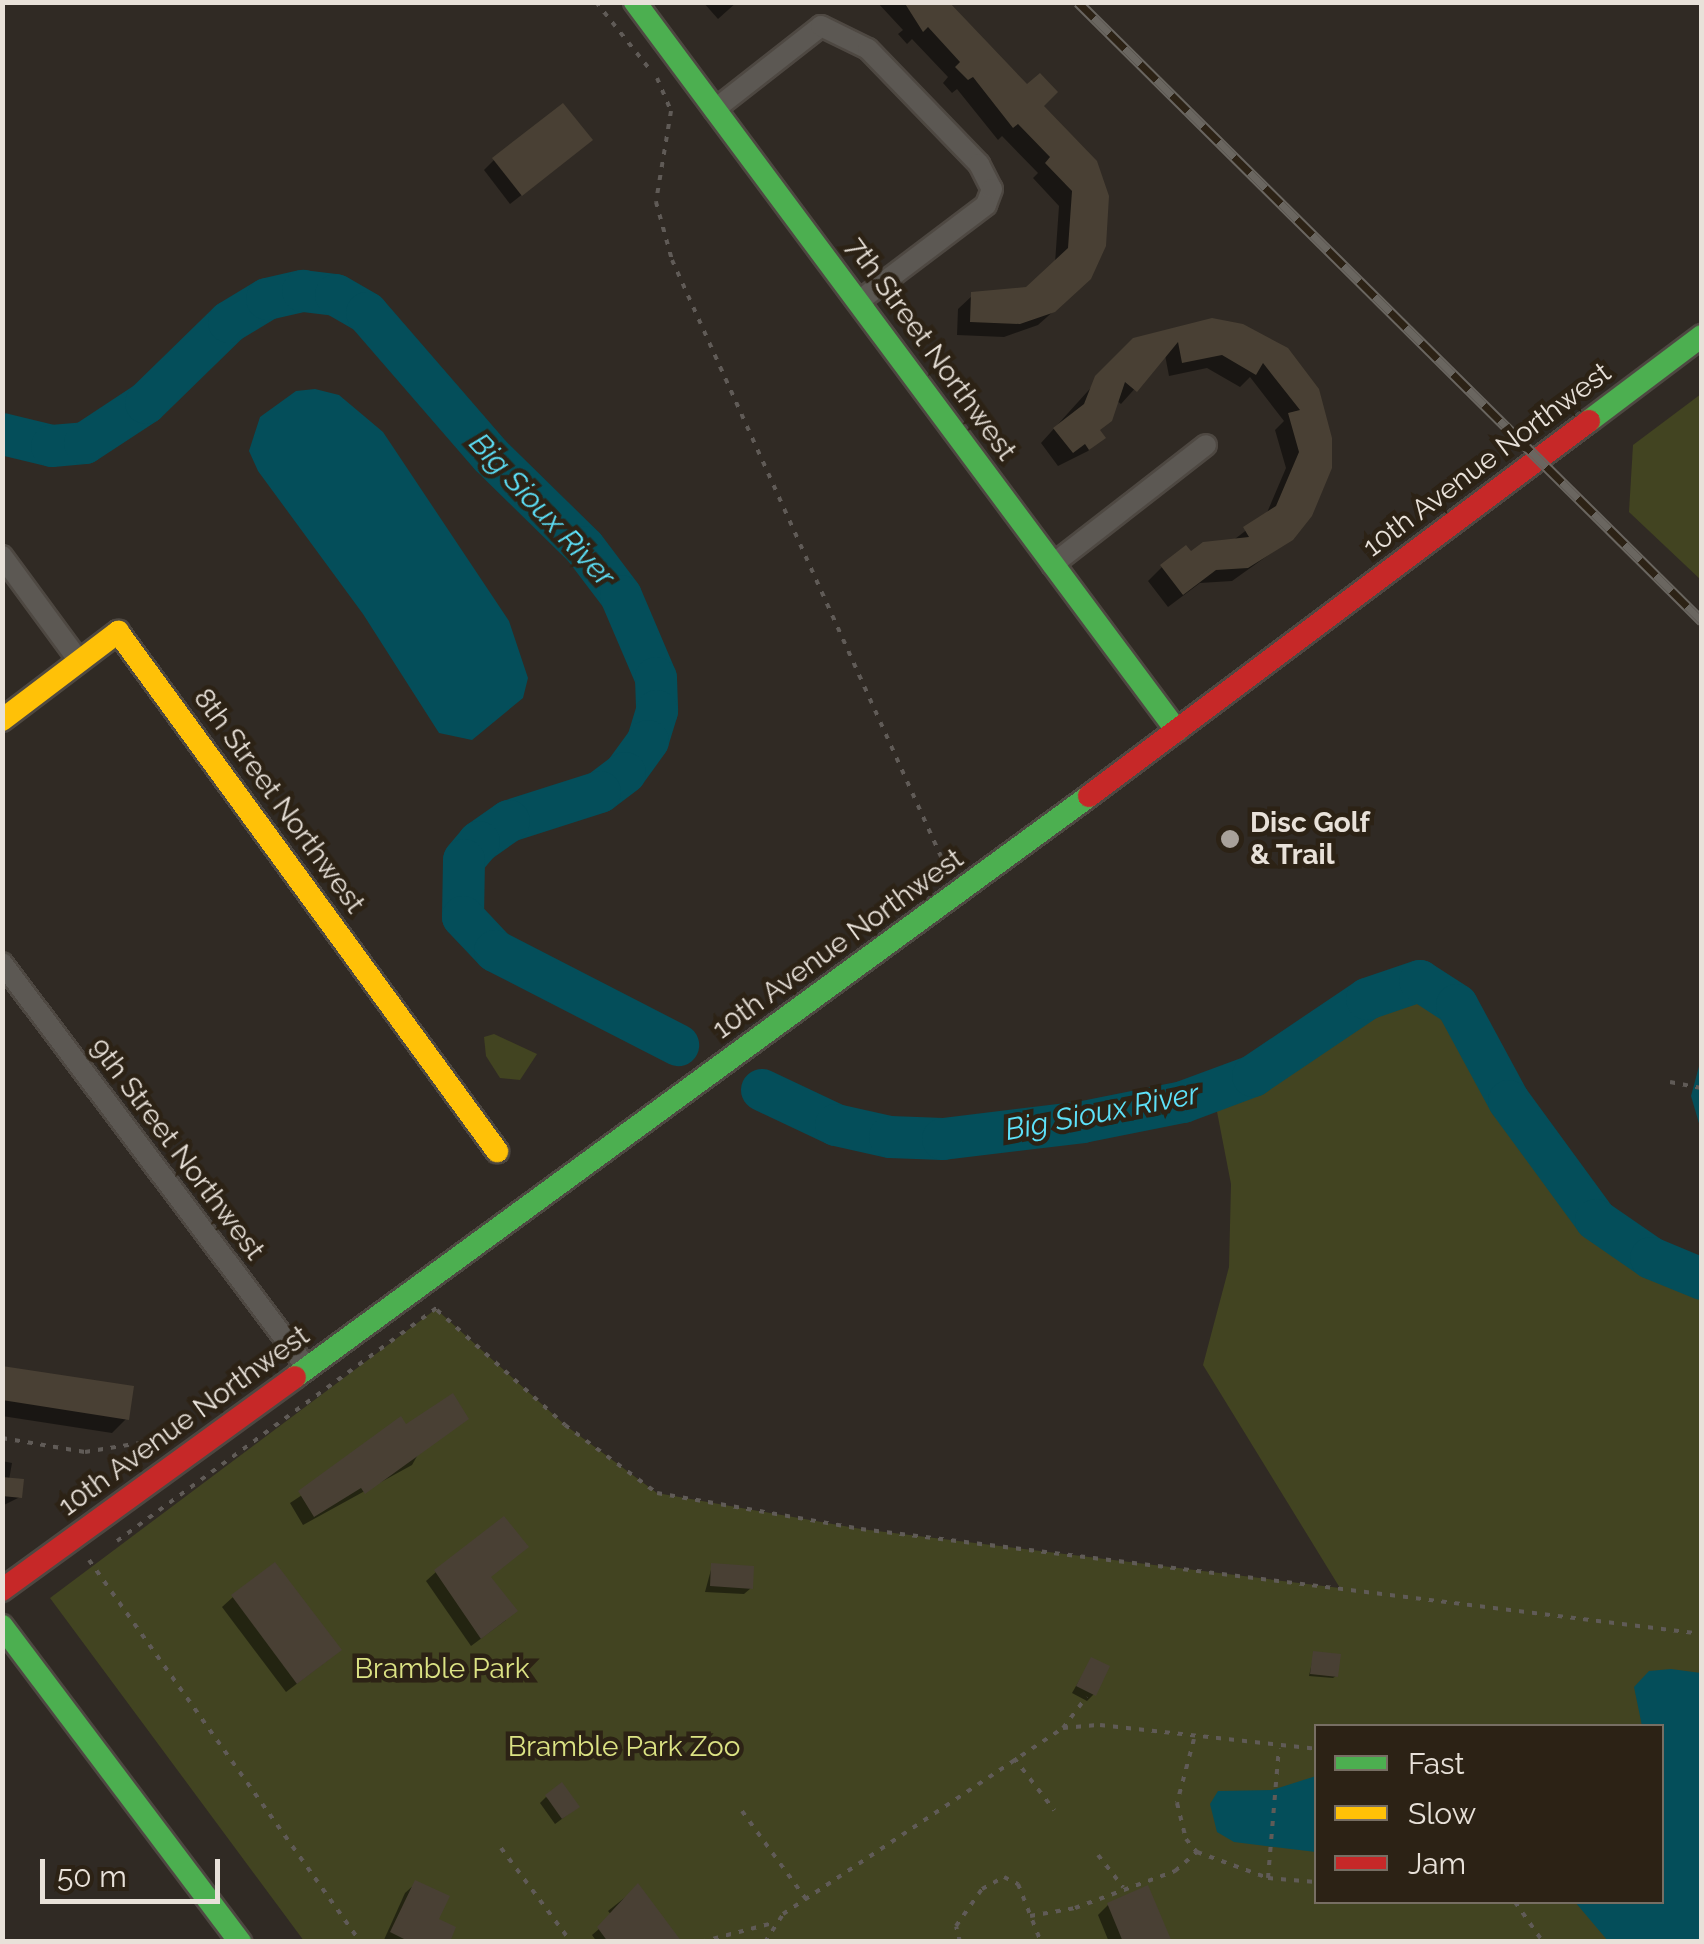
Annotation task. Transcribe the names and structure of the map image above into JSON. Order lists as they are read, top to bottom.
{
  "streets": {
    "street": [
      "7th Street Northwest",
      "10th Avenue Northwest",
      "8th Street Northwest",
      "9th Street Northwest"
    ]
  },
  "crossings": [
    ["7th Street Northwest", "10th Avenue Northwest"],
    ["10th Avenue Northwest", "9th Street Northwest"]
  ],
  "water": ["Big Sioux River"],
  "parks": ["Bramble Park", "Bramble Park Zoo"],
  "places": ["Disc Golf & Trail"],
  "legend": ["Fast", "Slow", "Jam"],
  "scale_bar": "50 m"
}
